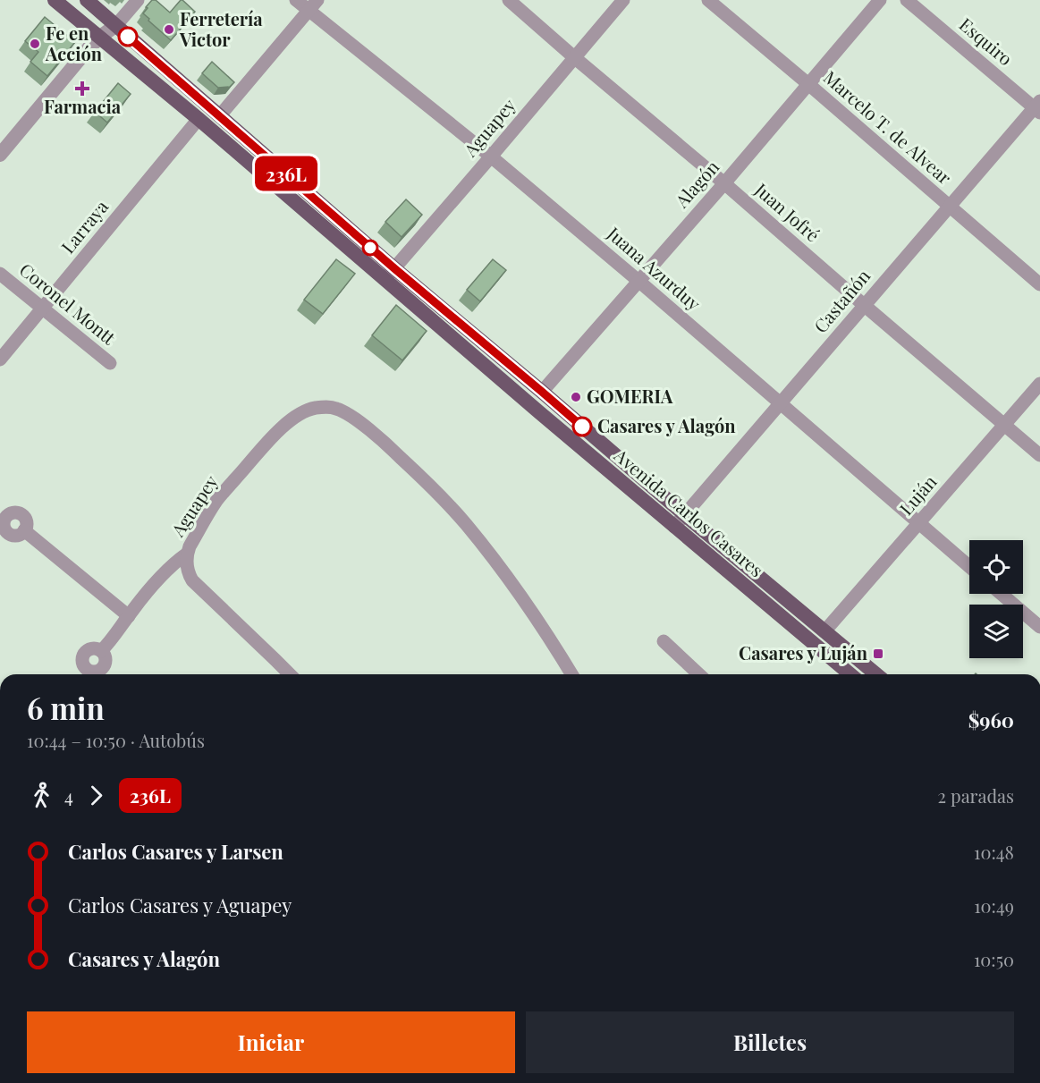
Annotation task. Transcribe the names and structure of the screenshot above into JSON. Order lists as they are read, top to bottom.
{
  "streets": {
    "main road": ["Avenida Carlos Casares"],
    "street": [
      "Esquiro",
      "Aguapey",
      "Marcelo T. de Alvear",
      "Alagón",
      "Juan Jofré",
      "Larraya",
      "Juana Azurduy",
      "Castañón",
      "Coronel Montt",
      "Luján"
    ]
  },
  "crossings": [
    ["Esquiro", "Castañón"],
    ["Aguapey", "Juan Jofré"],
    ["Aguapey", "Juana Azurduy"],
    ["Aguapey", "Avenida Carlos Casares"],
    ["Marcelo T. de Alvear", "Alagón"],
    ["Marcelo T. de Alvear", "Castañón"],
    ["Alagón", "Juan Jofré"],
    ["Alagón", "Juana Azurduy"],
    ["Alagón", "Avenida Carlos Casares"],
    ["Juan Jofré", "Castañón"],
    ["Juan Jofré", "Luján"],
    ["Larraya", "Coronel Montt"],
    ["Larraya", "Avenida Carlos Casares"],
    ["Juana Azurduy", "Castañón"],
    ["Juana Azurduy", "Luján"],
    ["Castañón", "Avenida Carlos Casares"],
    ["Luján", "Avenida Carlos Casares"]
  ],
  "places": {
    "other": [
      "Ferretería Victor",
      "Fe en Acción",
      "GOMERIA",
      "Casares y Alagón"
    ],
    "health": ["Farmacia"],
    "transit": ["Casares y Luján"]
  },
  "lines": ["bus line 236L"],
  "page": {
    "on_map": "236L",
    "heading": ["6 min", "10:44 – 10:50 · Autobús", "$960"],
    "legs": ["4", "236L", "2 paradas"],
    "list": [
      {
        "name": "Carlos Casares y Larsen",
        "value": "10:48"
      },
      {
        "name": "Carlos Casares y Aguapey",
        "value": "10:49"
      },
      {
        "name": "Casares y Alagón",
        "value": "10:50"
      }
    ],
    "buttons": ["Iniciar", "Billetes"]
  }
}
